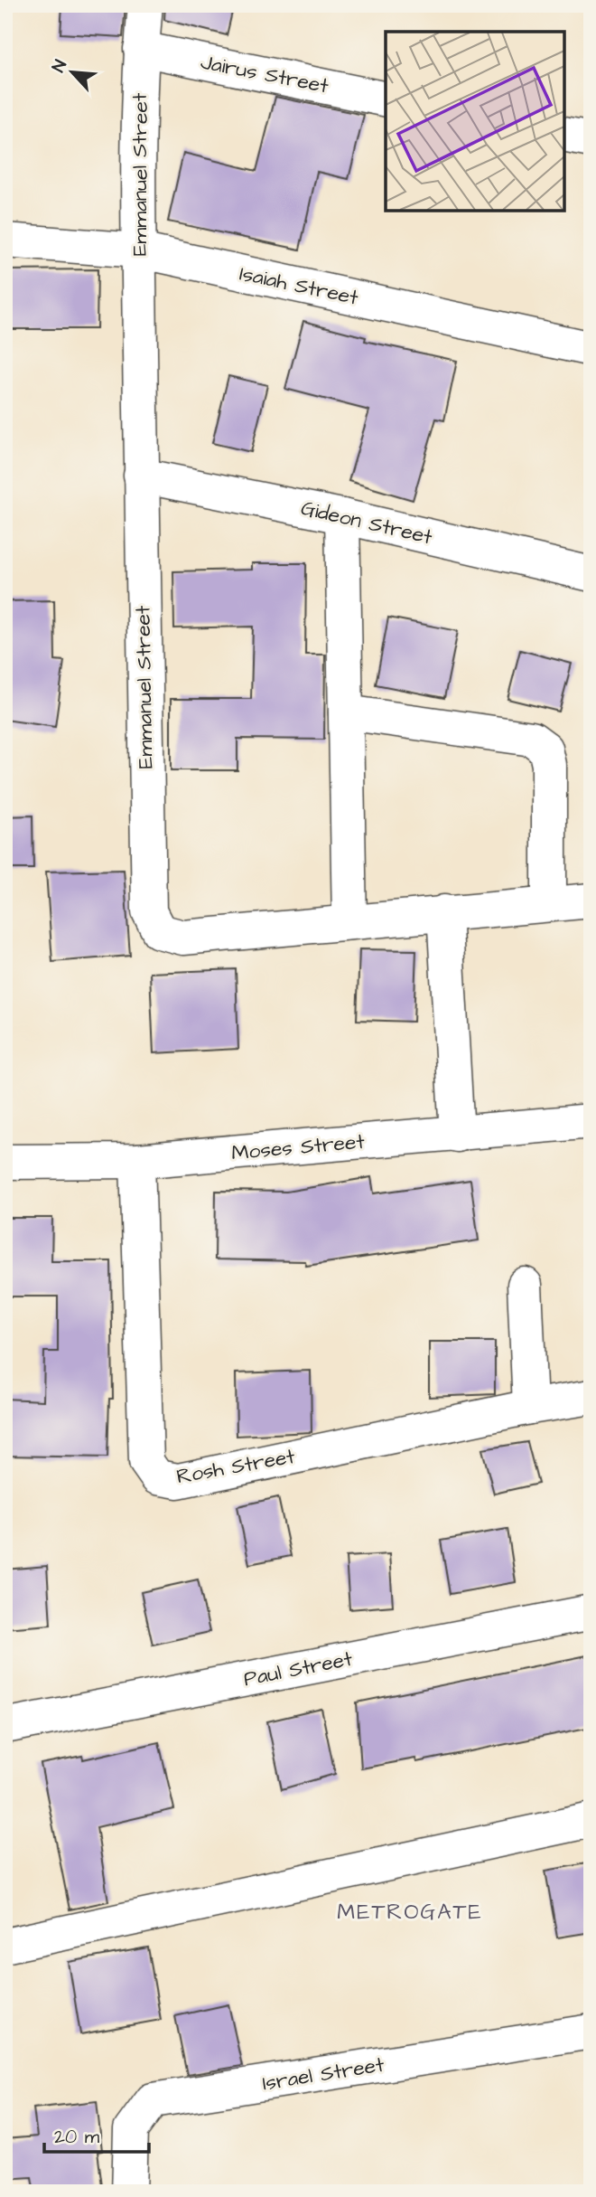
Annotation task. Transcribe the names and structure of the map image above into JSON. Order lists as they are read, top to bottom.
{
  "streets": {
    "street": [
      "Jairus Street",
      "Emmanuel Street",
      "Isaiah Street",
      "Gideon Street",
      "Moses Street",
      "Rosh Street",
      "Paul Street",
      "Israel Street"
    ]
  },
  "crossings": [
    ["Jairus Street", "Emmanuel Street"],
    ["Emmanuel Street", "Isaiah Street"],
    ["Emmanuel Street", "Gideon Street"],
    ["Moses Street", "Rosh Street"]
  ],
  "districts": ["METROGATE"],
  "scale_bar": "20 m",
  "north": "top left"
}
